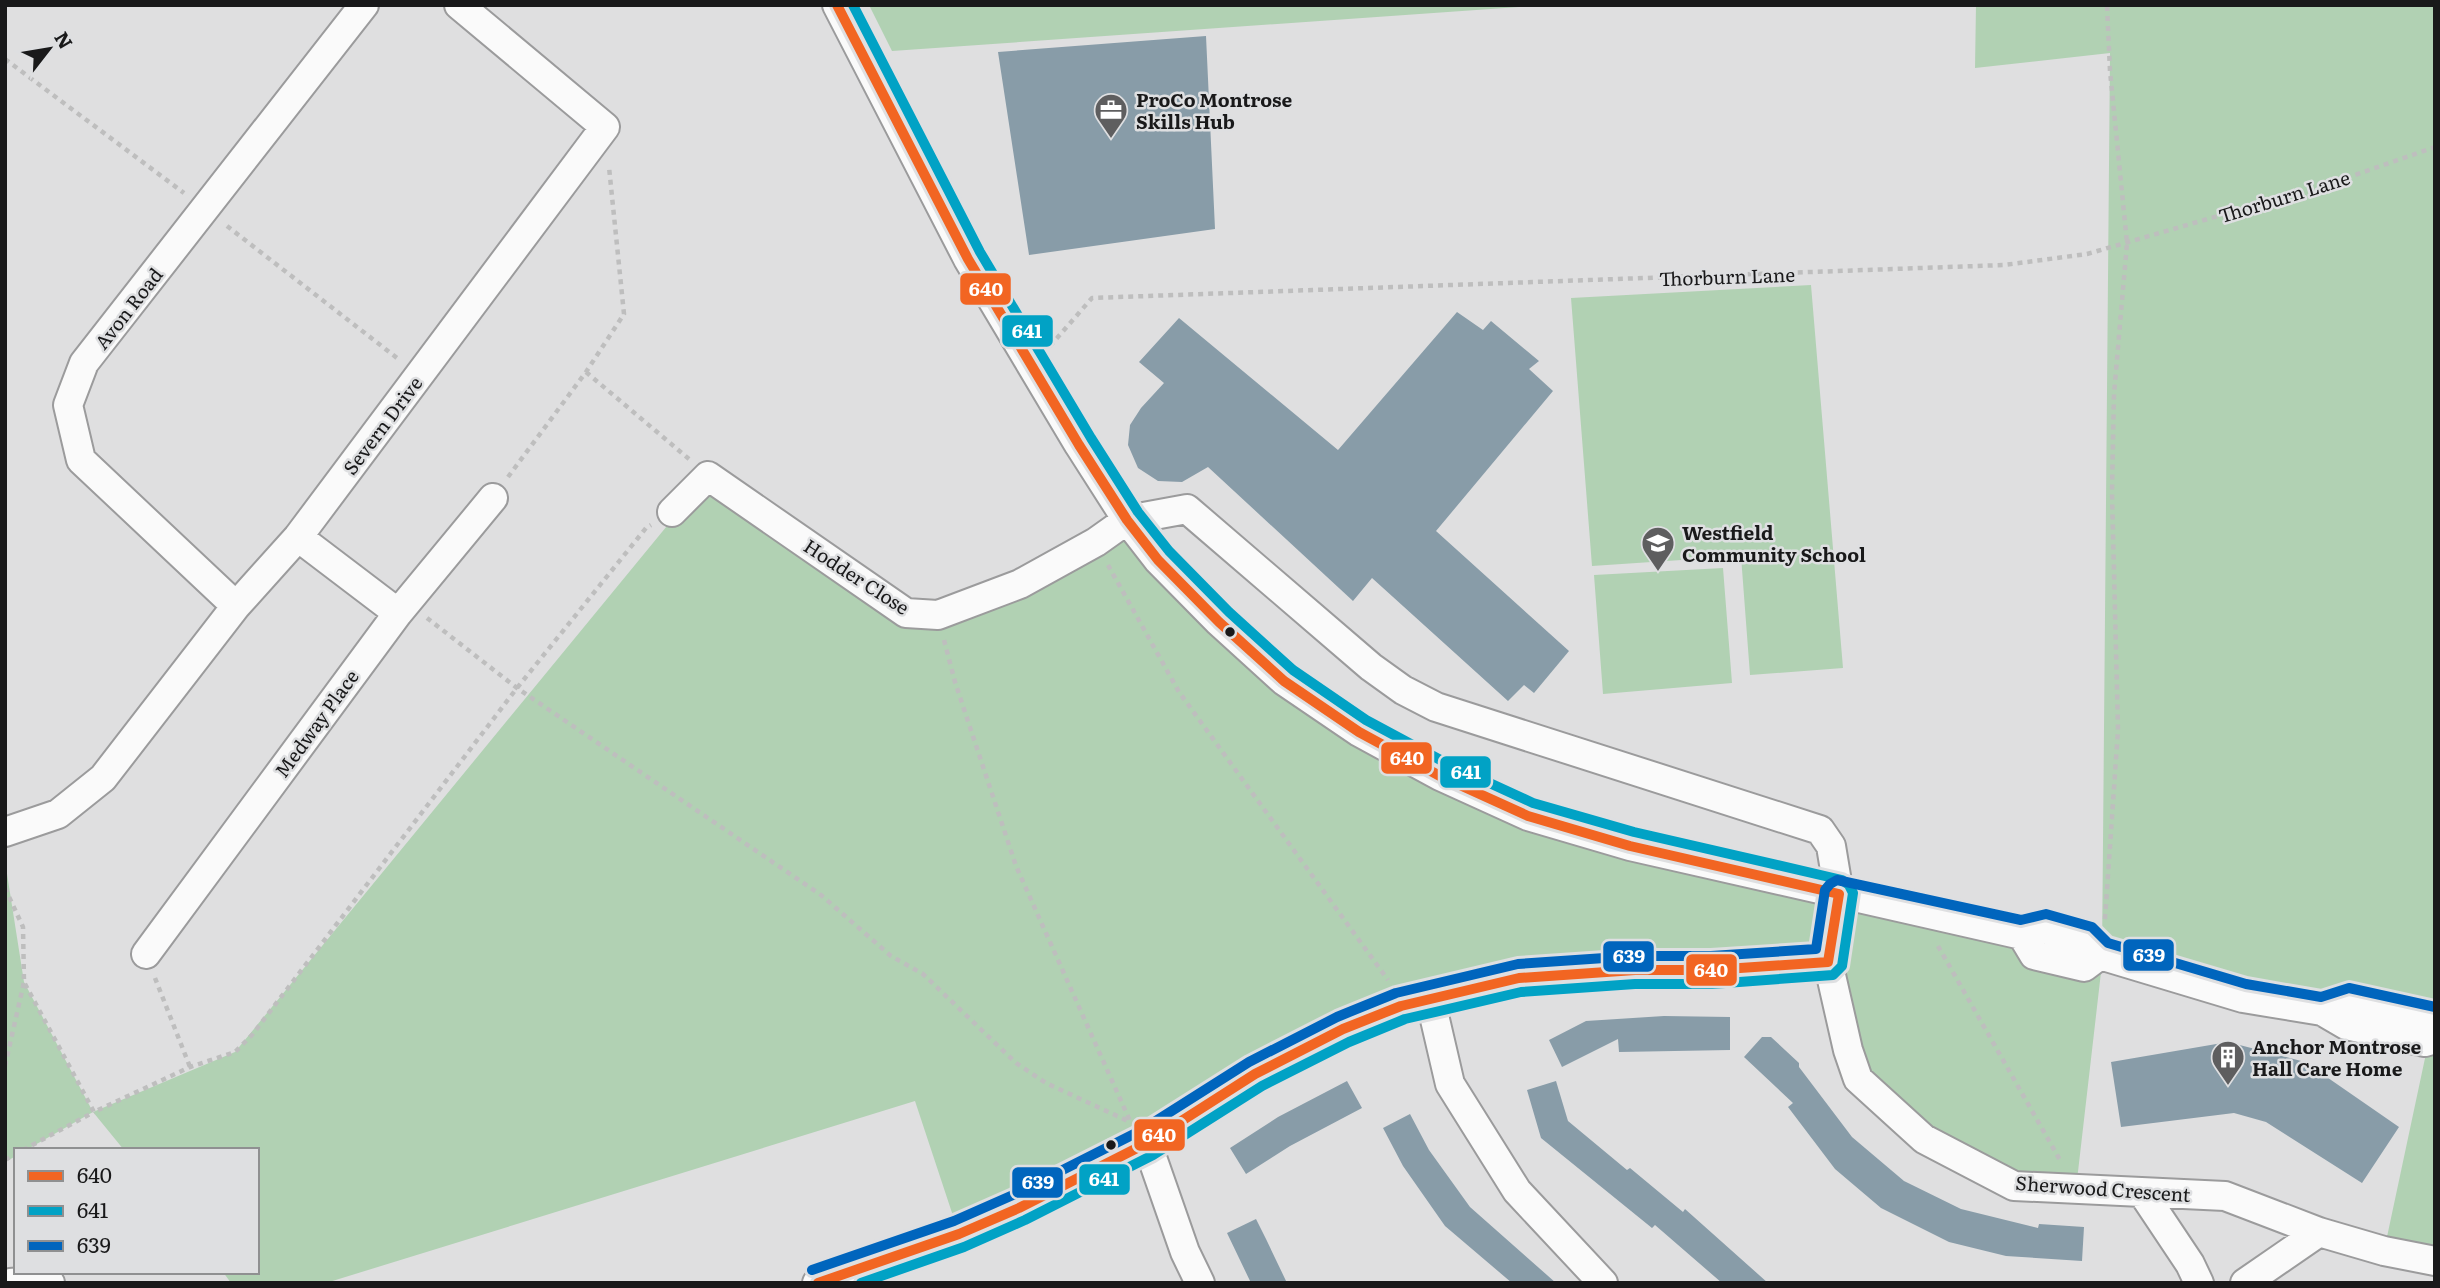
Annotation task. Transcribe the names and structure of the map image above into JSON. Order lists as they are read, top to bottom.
{
  "streets": {
    "street": [
      "Avon Road",
      "Severn Drive",
      "Hodder Close",
      "Medway Place",
      "Sherwood Crescent"
    ],
    "path": ["Thorburn Lane"]
  },
  "crossings": [
    ["Avon Road", "Severn Drive"],
    ["Hodder Close", "Sherwood Crescent"]
  ],
  "places": {
    "office": ["ProCo Montrose Skills Hub"],
    "school or university": ["Westfield Community School"],
    "building": ["Anchor Montrose Hall Care Home"]
  },
  "lines": ["transit line 640", "transit line 641", "transit line 639"],
  "legend": ["640", "641", "639"],
  "north": "top right"
}
